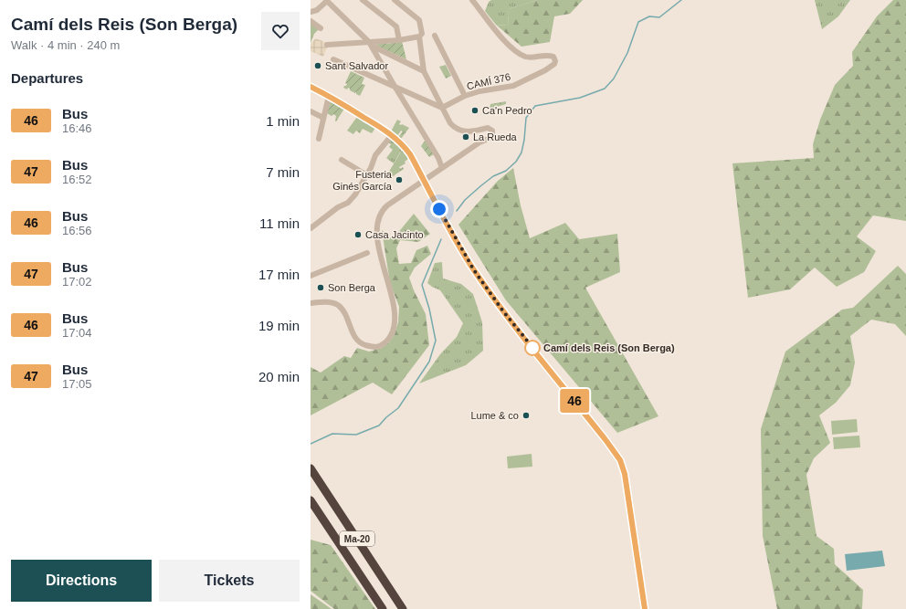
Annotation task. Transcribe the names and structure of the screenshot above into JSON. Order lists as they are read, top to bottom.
{
  "streets": {
    "highway": ["Ma-20"],
    "street": ["CAMÍ 376"]
  },
  "places": [
    "Sant Salvador",
    "Ca'n Pedro",
    "La Rueda",
    "Fusteria Ginés García",
    "Casa Jacinto",
    "Son Berga",
    "Camí dels Reis (Son Berga)",
    "Lume & co"
  ],
  "lines": ["bus line 46"],
  "page": {
    "heading": [
      ["Camí dels Reis (Son Berga)", "Walk · 4 min · 240 m"],
      "Departures"
    ],
    "on_map": "46",
    "list": [
      {
        "mark": "46",
        "name": "Bus",
        "note": "16:46",
        "value": "1 min"
      },
      {
        "mark": "47",
        "name": "Bus",
        "note": "16:52",
        "value": "7 min"
      },
      {
        "mark": "46",
        "name": "Bus",
        "note": "16:56",
        "value": "11 min"
      },
      {
        "mark": "47",
        "name": "Bus",
        "note": "17:02",
        "value": "17 min"
      },
      {
        "mark": "46",
        "name": "Bus",
        "note": "17:04",
        "value": "19 min"
      },
      {
        "mark": "47",
        "name": "Bus",
        "note": "17:05",
        "value": "20 min"
      }
    ],
    "buttons": ["Directions", "Tickets"]
  }
}
